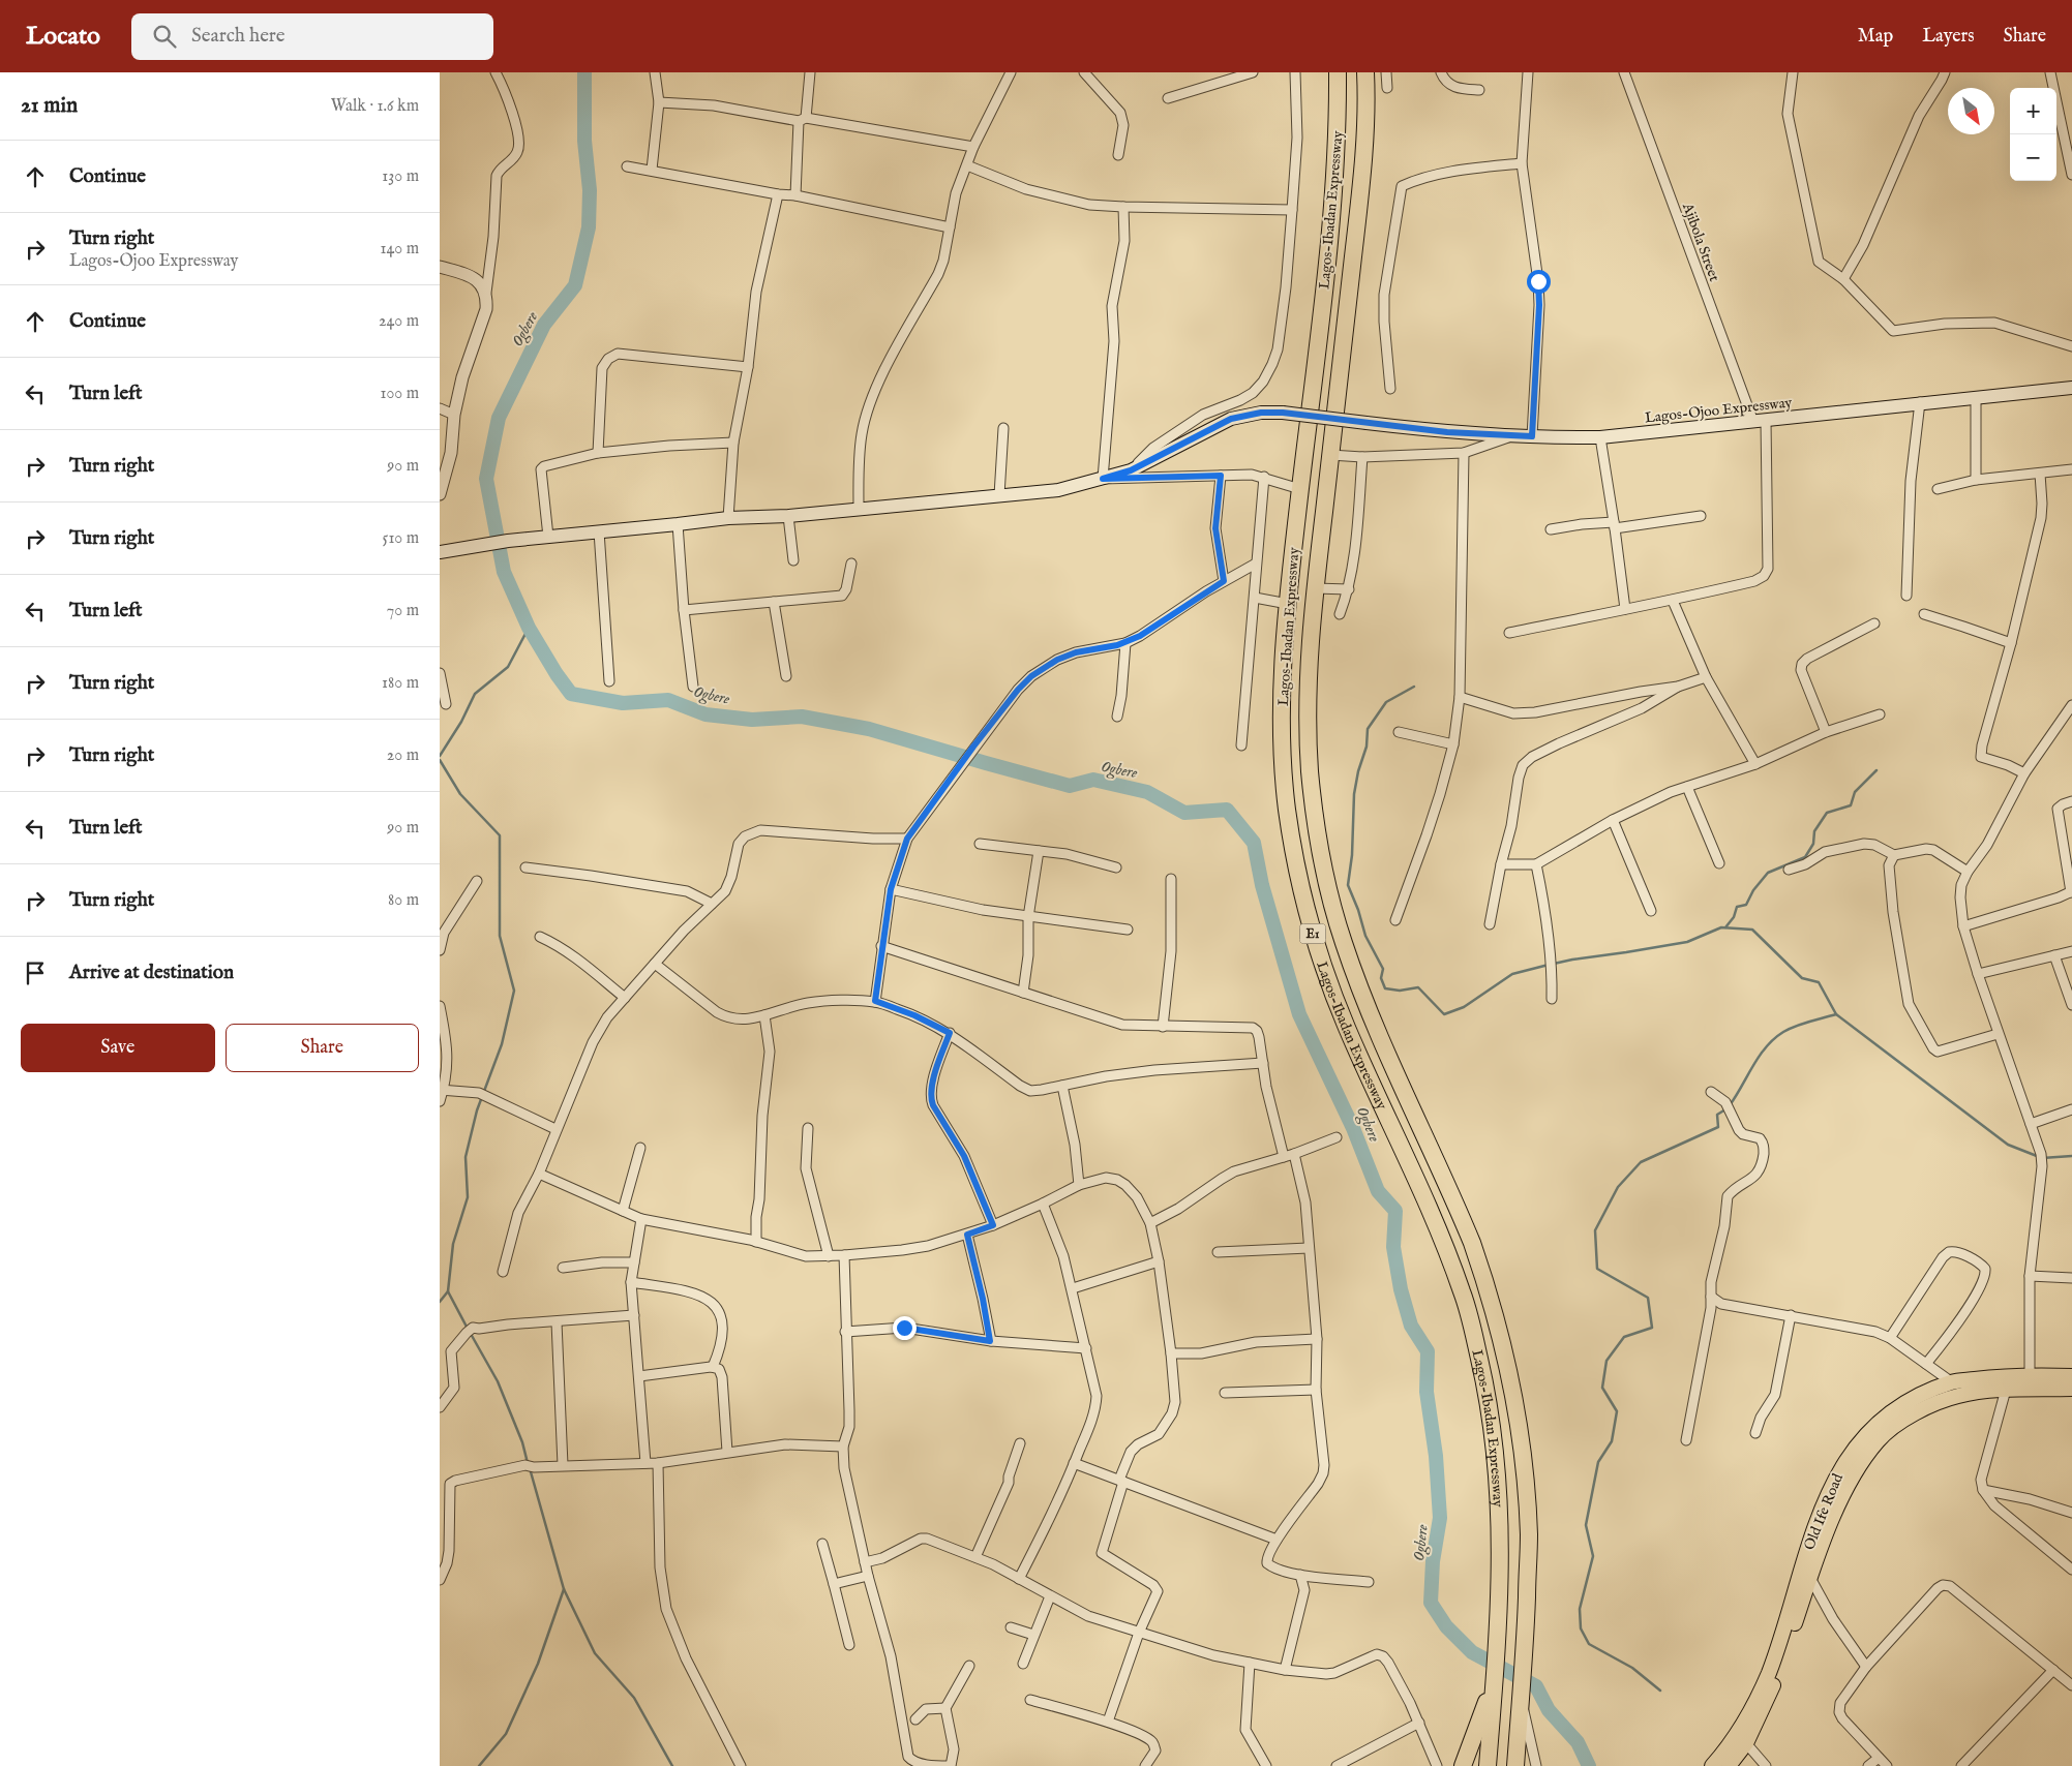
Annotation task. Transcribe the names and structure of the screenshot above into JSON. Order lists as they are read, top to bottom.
{
  "streets": {
    "highway": ["Lagos-Ibadan Expressway", "E1"],
    "main road": ["Lagos-Ojoo Expressway", "Old Ife Road"],
    "street": ["Ajibola Street"]
  },
  "crossings": [
    ["Ajibola Street", "Lagos-Ojoo Expressway"]
  ],
  "water": ["Ogbere"],
  "north": "bottom right",
  "page": {
    "header": "Locato",
    "search": "Search here",
    "nav": ["Map", "Layers", "Share"],
    "heading": ["21 min", "Walk · 1.6 km"],
    "map_buttons": ["+", "−"],
    "list": [
      ["Continue", "130 m"],
      ["Turn right", "Lagos-Ojoo Expressway", "140 m"],
      ["Continue", "240 m"],
      ["Turn left", "100 m"],
      ["Turn right", "90 m"],
      ["Turn right", "510 m"],
      ["Turn left", "70 m"],
      ["Turn right", "180 m"],
      ["Turn right", "20 m"],
      ["Turn left", "90 m"],
      ["Turn right", "80 m"],
      "Arrive at destination"
    ],
    "buttons": ["Save", "Share"]
  }
}
